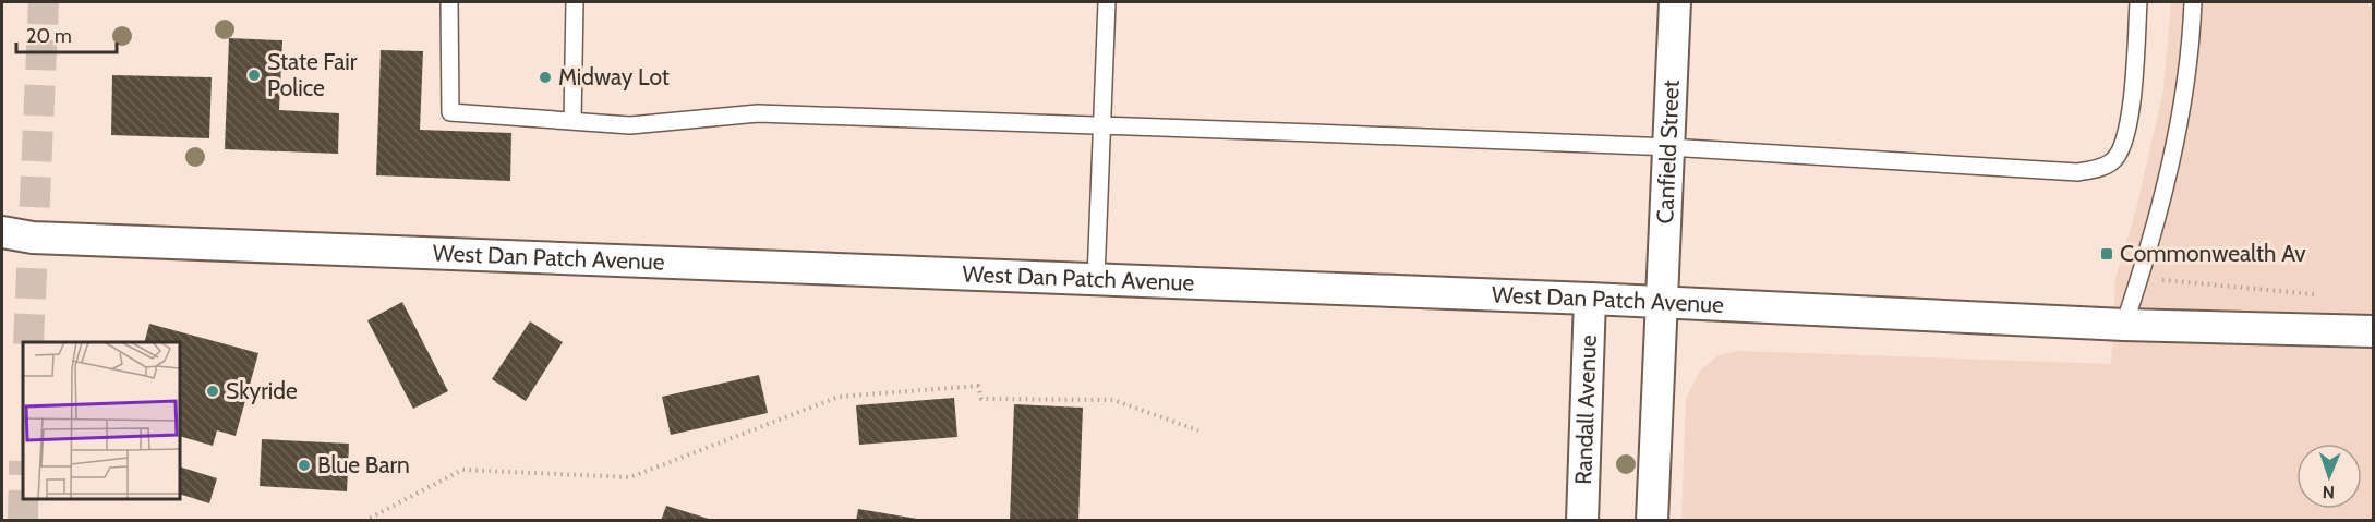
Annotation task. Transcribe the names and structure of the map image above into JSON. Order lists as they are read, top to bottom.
{
  "streets": {
    "street": ["Canfield Street", "West Dan Patch Avenue", "Randall Avenue"]
  },
  "crossings": [
    ["Canfield Street", "West Dan Patch Avenue"],
    ["West Dan Patch Avenue", "Randall Avenue"]
  ],
  "places": {
    "other": [
      "State Fair Police",
      "Midway Lot",
      "Skyride",
      "Blue Barn"
    ],
    "transit": ["Commonwealth Av"]
  },
  "scale_bar": "20 m",
  "north": "bottom"
}
